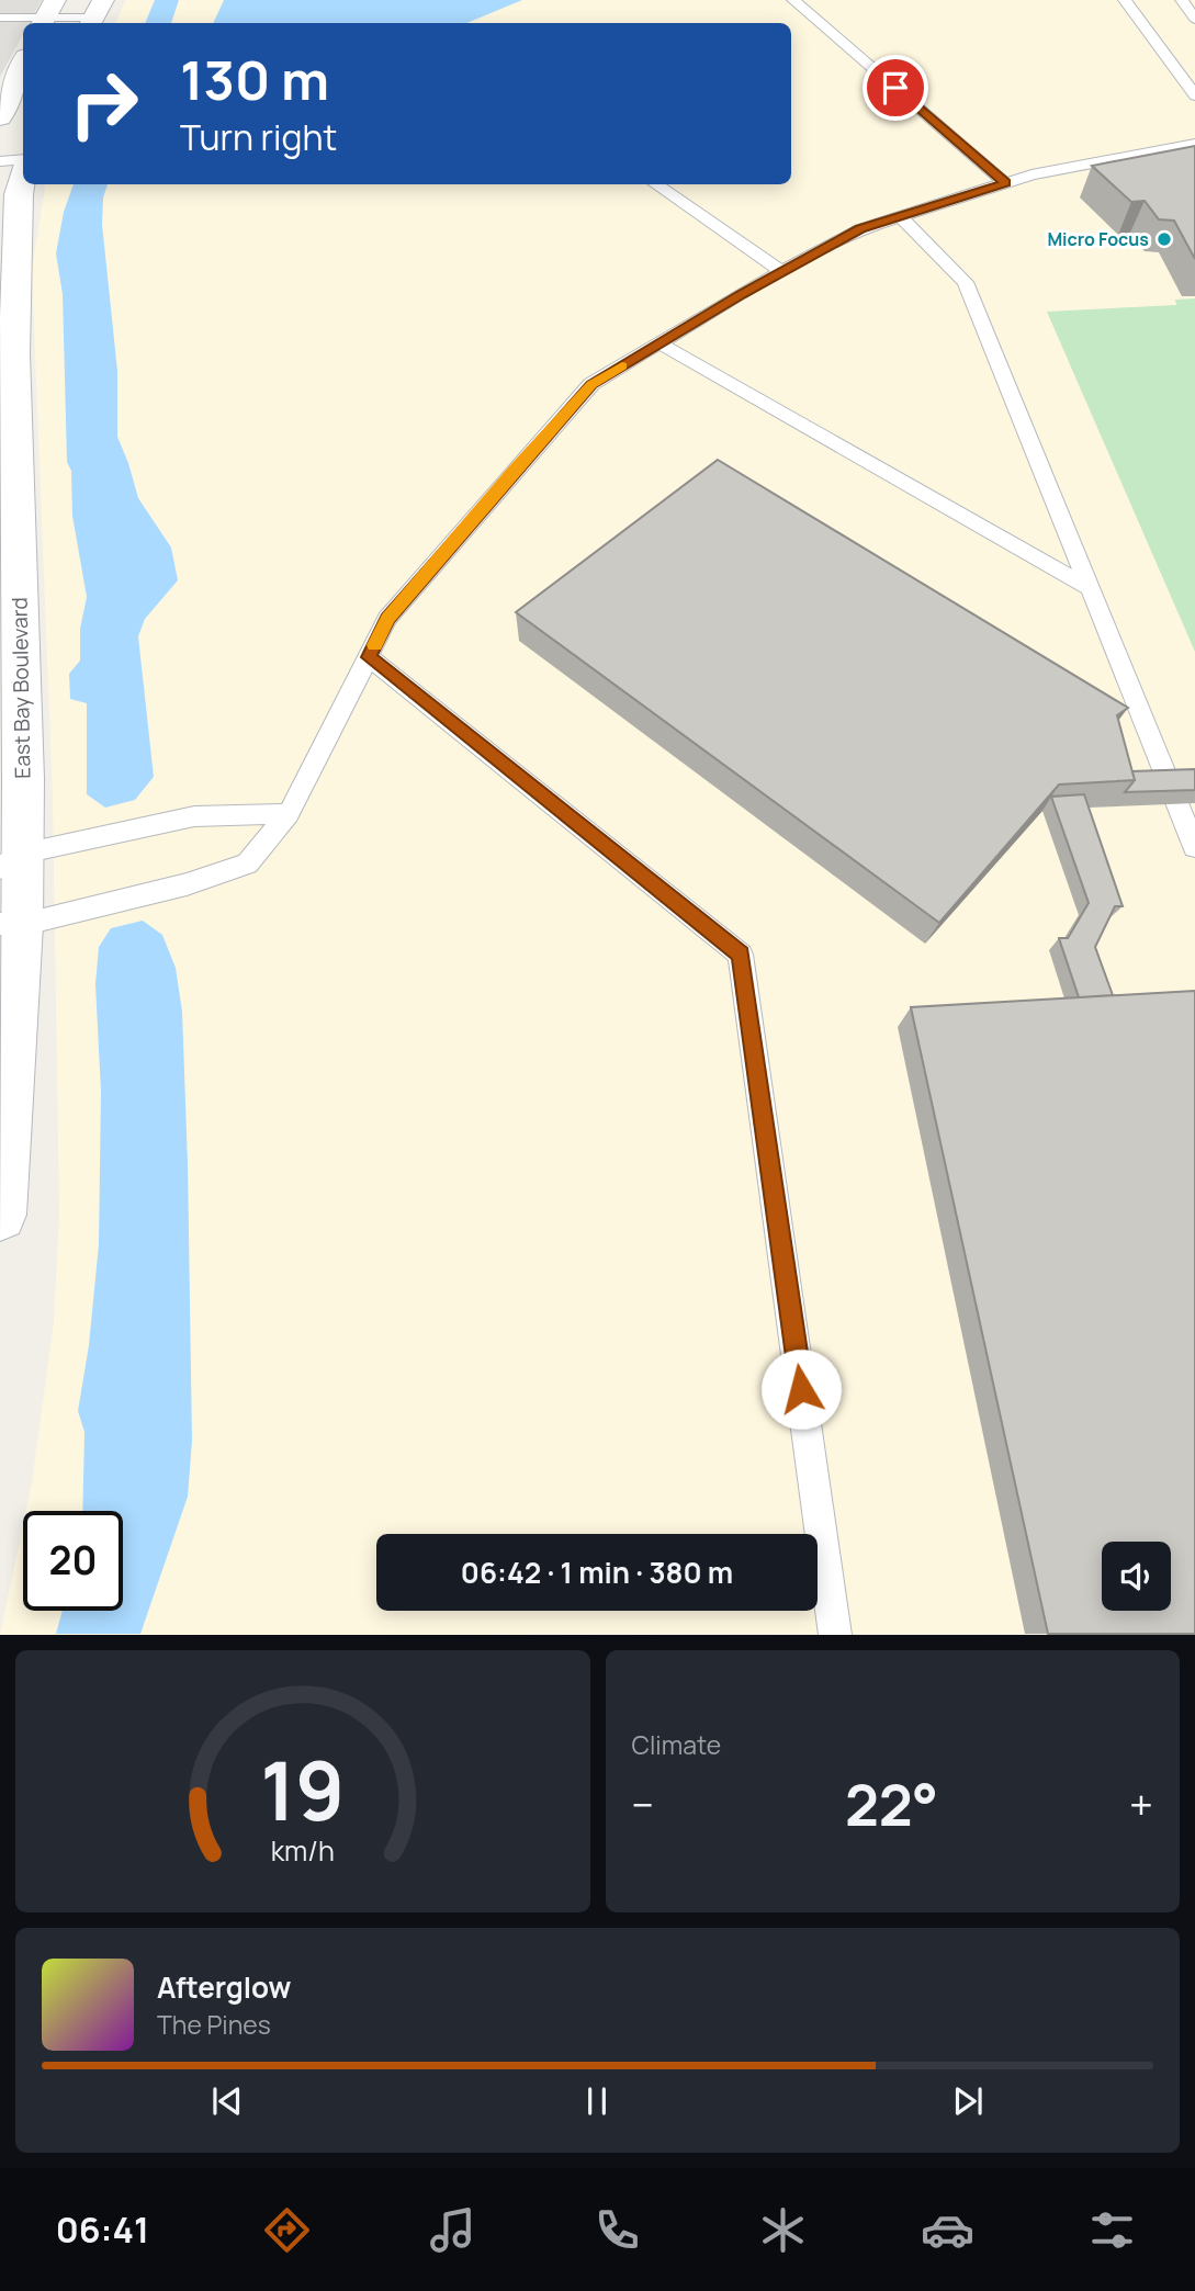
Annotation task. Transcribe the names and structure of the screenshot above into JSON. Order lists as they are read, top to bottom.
{
  "streets": {
    "street": ["East Bay Boulevard"]
  },
  "places": ["Micro Focus"],
  "page": {
    "turn": ["130 m", "Turn right"],
    "limit": "20",
    "trip": "06:42 · 1 min · 380 m",
    "tile": "Climate",
    "heat": ["−", "22°", "+"],
    "song": ["Afterglow", "The Pines"],
    "tabs": "06:41",
    "gauge": ["19", "km/h"]
  }
}
